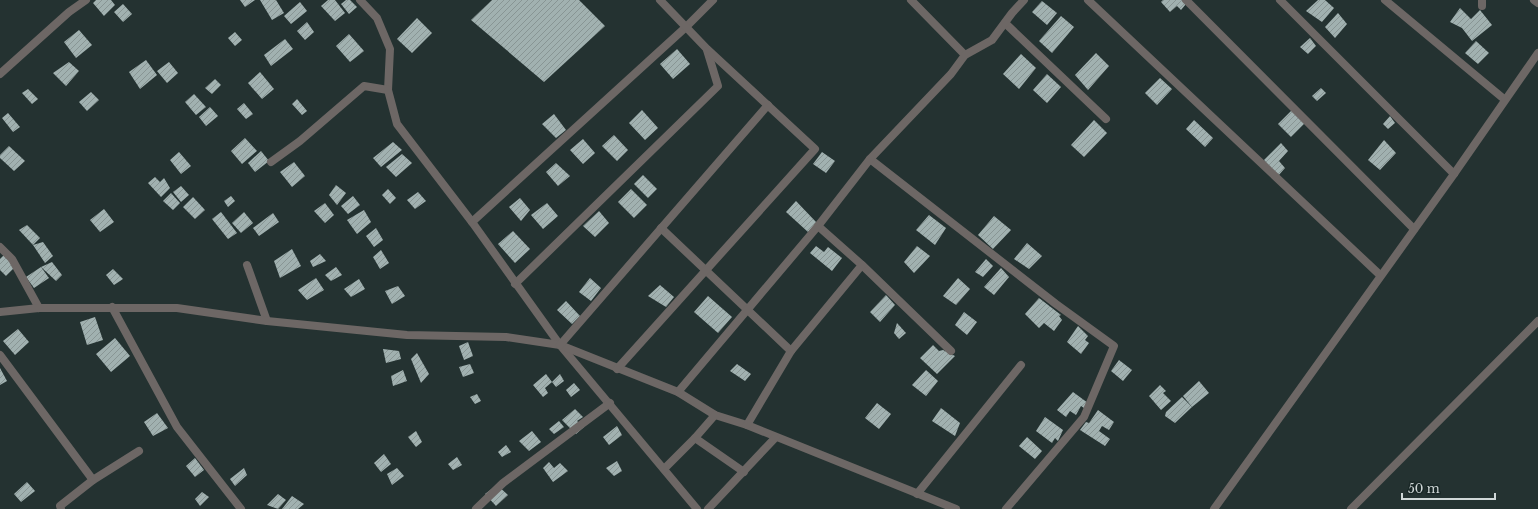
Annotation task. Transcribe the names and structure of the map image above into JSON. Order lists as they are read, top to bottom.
{
  "scale_bar": "50 m"
}
